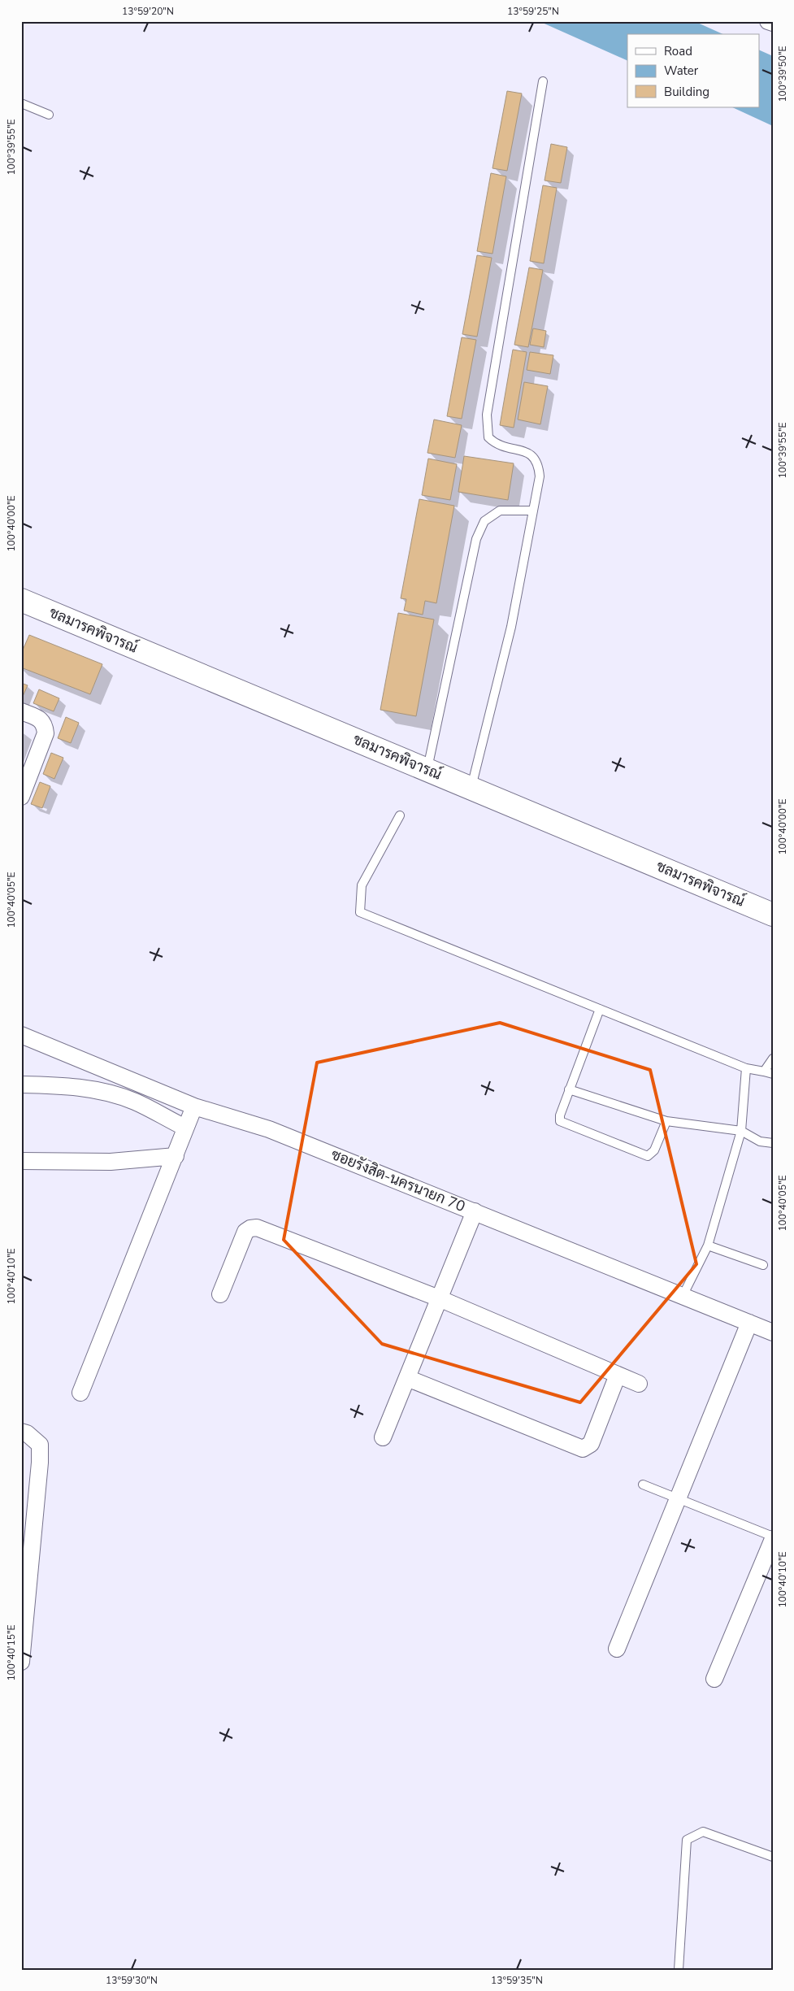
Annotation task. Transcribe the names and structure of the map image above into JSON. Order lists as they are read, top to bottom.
{
  "streets": {
    "street": ["ชลมารคพิจารณ์", "ซอยรังสิต-นครนายก 70"]
  },
  "legend": ["Road", "Water", "Building"],
  "coordinates": [
    "13°59'20\"N",
    "13°59'25\"N",
    "100°39'50\"E",
    "100°39'55\"E",
    "100°40'00\"E",
    "100°40'05\"E",
    "100°40'10\"E",
    "100°40'15\"E",
    "13°59'30\"N",
    "13°59'35\"N"
  ]
}
